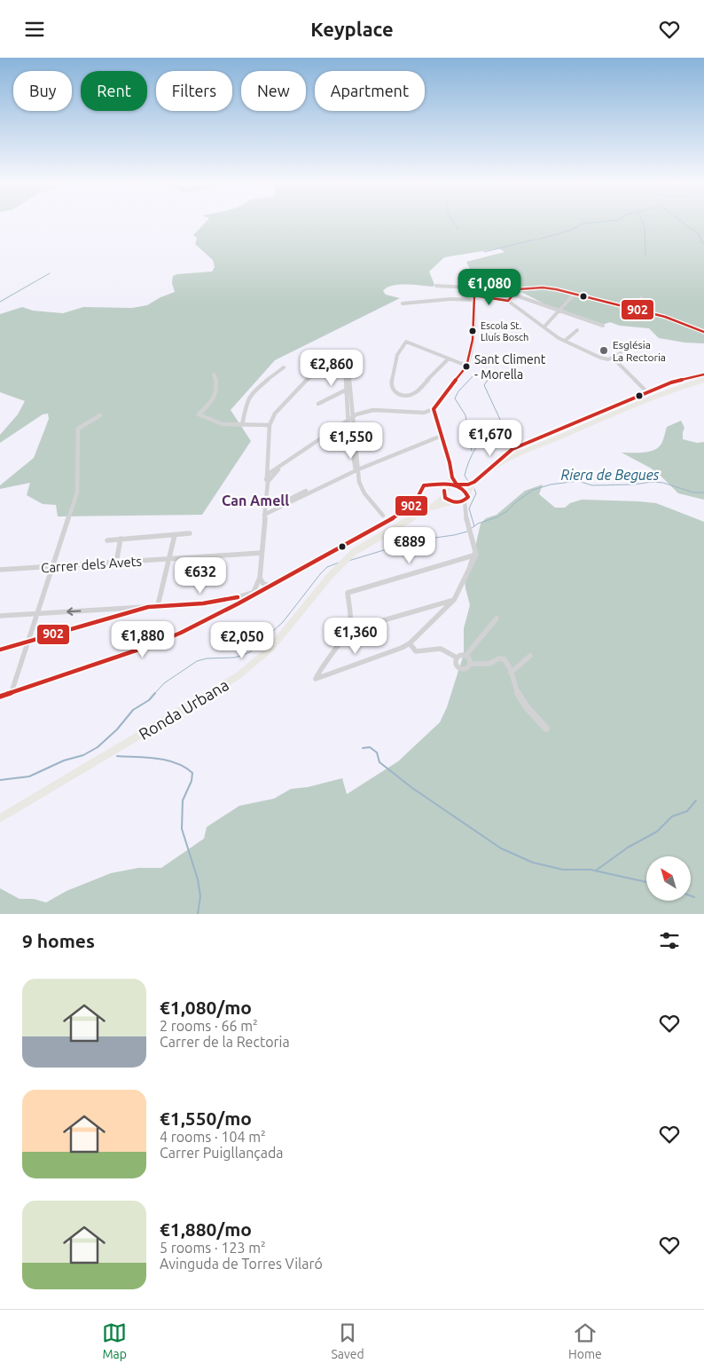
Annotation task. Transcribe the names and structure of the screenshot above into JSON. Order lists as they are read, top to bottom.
{
  "streets": {
    "main road": ["Ronda Urbana"],
    "street": ["Carrer dels Avets"]
  },
  "districts": ["Can Amell"],
  "water": ["Riera de Begues"],
  "places": ["Escola St. Lluís Bosch", "Església La Rectoria", "Sant Climent - Morella"],
  "lines": ["transit line 902"],
  "north": "top left",
  "page": {
    "header": "Keyplace",
    "chip": [
      "Buy",
      "Rent",
      "Filters",
      "New",
      "Apartment"
    ],
    "price": [
      "€1,080",
      "€2,860",
      "€1,670",
      "€1,550",
      "€889",
      "€632",
      "€1,360",
      "€1,880",
      "€2,050"
    ],
    "heading": "9 homes",
    "list": [
      {
        "name": "€1,080/mo",
        "note": "2 rooms · 66 m² · Carrer de la Rectoria"
      },
      {
        "name": "€1,550/mo",
        "note": "4 rooms · 104 m² · Carrer Puigllançada"
      },
      {
        "name": "€1,880/mo",
        "note": "5 rooms · 123 m² · Avinguda de Torres Vilaró"
      }
    ],
    "tabs": ["Map", "Saved", "Home"]
  }
}
